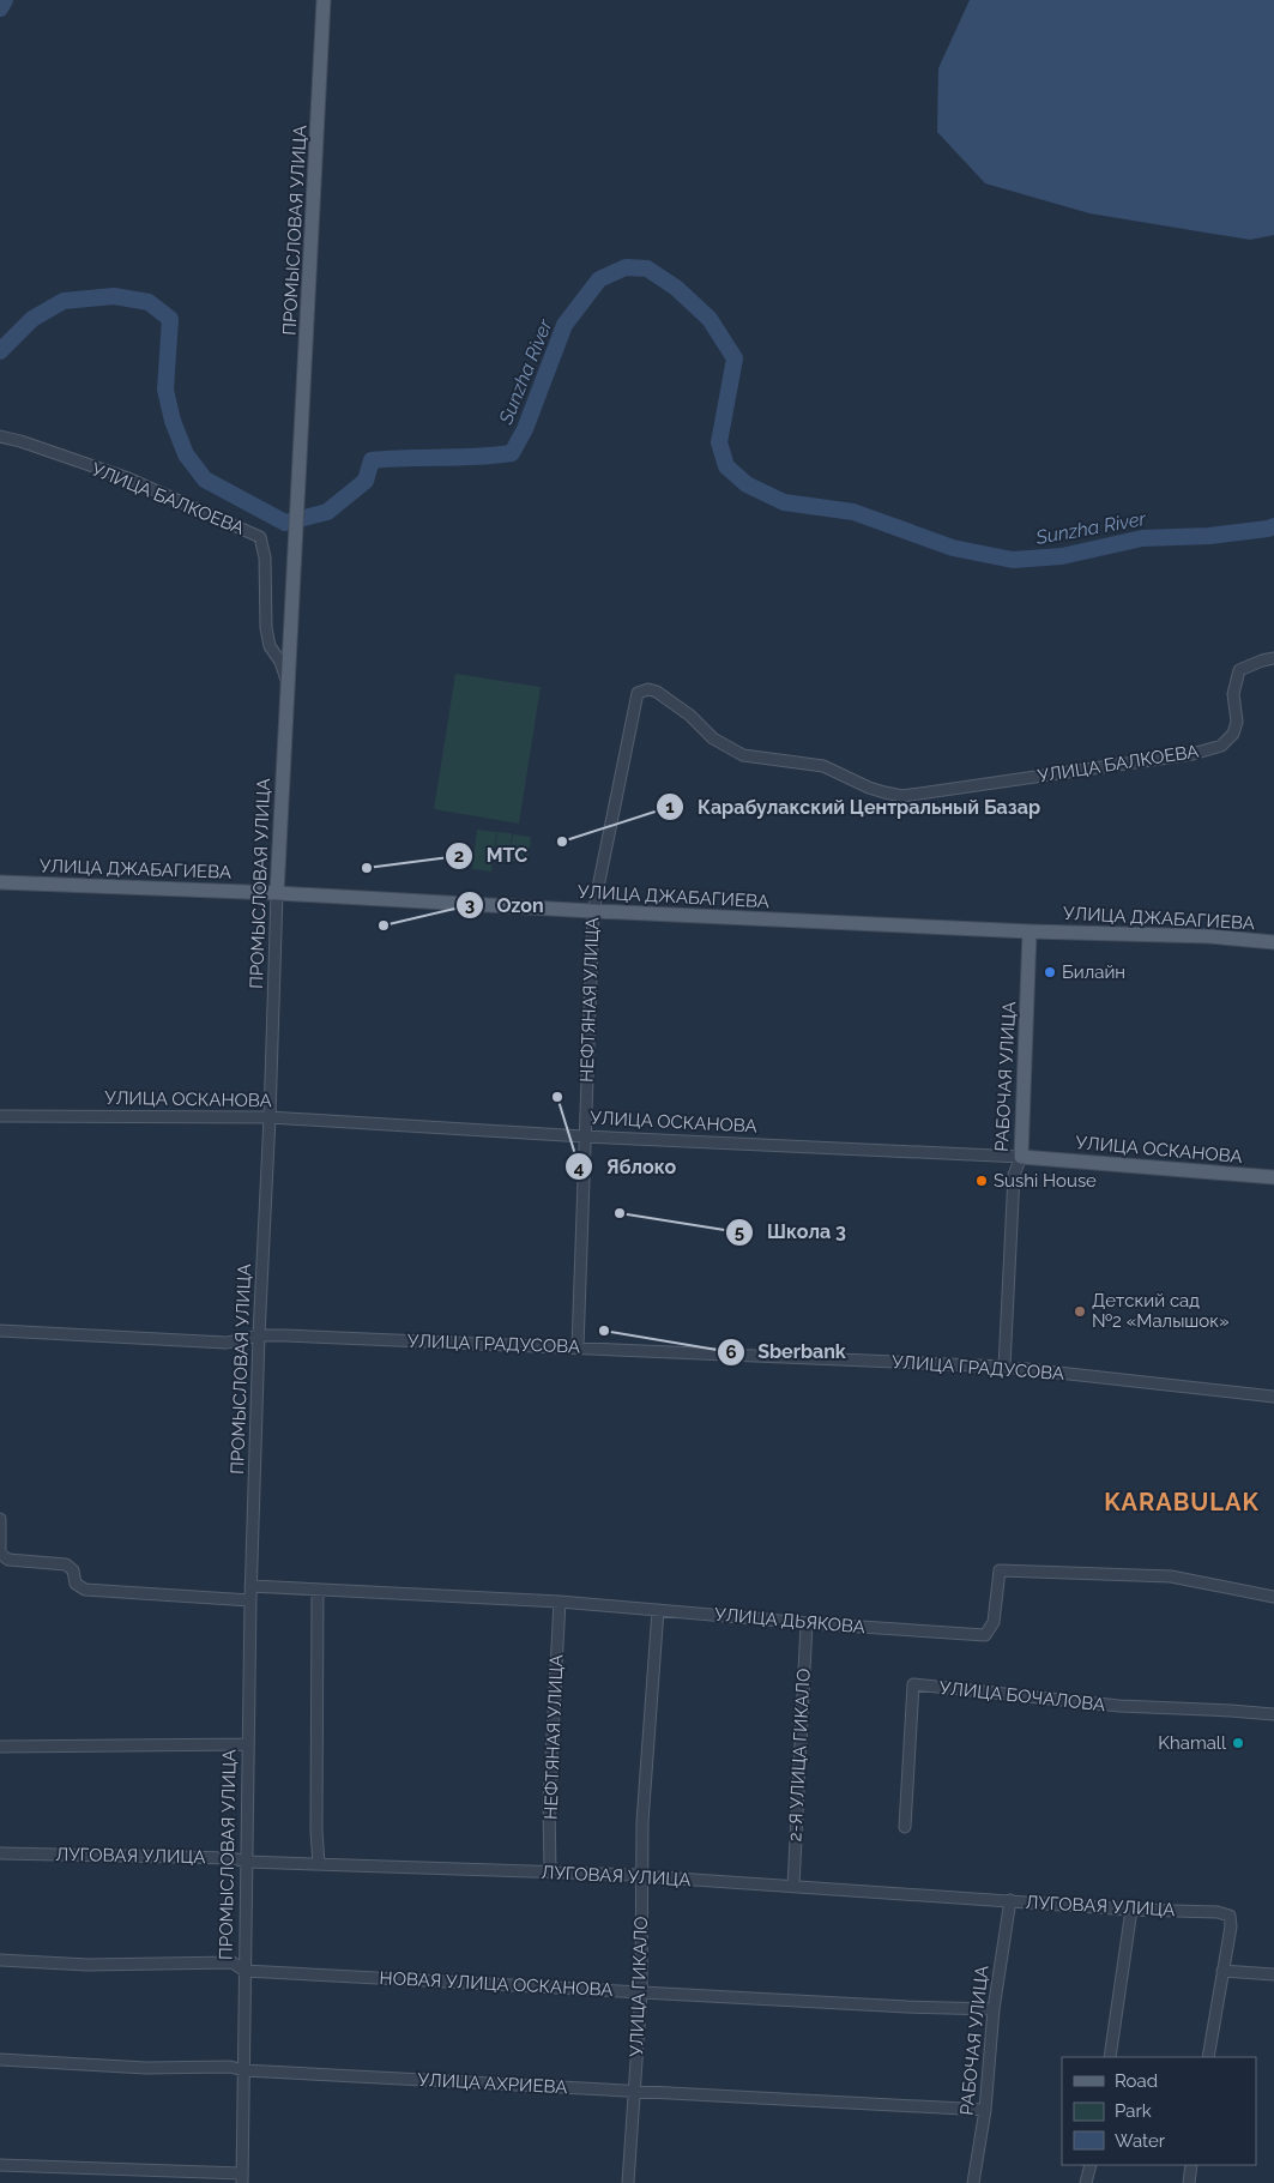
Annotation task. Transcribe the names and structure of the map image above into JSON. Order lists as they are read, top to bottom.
{
  "streets": {
    "main road": [
      "ПРОМЫСЛОВАЯ УЛИЦА",
      "УЛИЦА ДЖАБАГИЕВА",
      "РАБОЧАЯ УЛИЦА",
      "УЛИЦА ОСКАНОВА"
    ],
    "street": [
      "УЛИЦА БАЛКОЕВА",
      "НЕФТЯНАЯ УЛИЦА",
      "УЛИЦА ГРАДУСОВА",
      "УЛИЦА ДЬЯКОВА",
      "УЛИЦА БОЧАЛОВА",
      "2-Я УЛИЦА ГИКАЛО",
      "ЛУГОВАЯ УЛИЦА",
      "НОВАЯ УЛИЦА ОСКАНОВА",
      "УЛИЦА ГИКАЛО",
      "УЛИЦА АХРИЕВА"
    ]
  },
  "crossings": [
    ["ПРОМЫСЛОВАЯ УЛИЦА", "УЛИЦА БАЛКОЕВА"],
    ["ПРОМЫСЛОВАЯ УЛИЦА", "УЛИЦА ДЖАБАГИЕВА"],
    ["ПРОМЫСЛОВАЯ УЛИЦА", "УЛИЦА ОСКАНОВА"],
    ["ПРОМЫСЛОВАЯ УЛИЦА", "УЛИЦА ГРАДУСОВА"],
    ["ПРОМЫСЛОВАЯ УЛИЦА", "УЛИЦА ДЬЯКОВА"],
    ["ПРОМЫСЛОВАЯ УЛИЦА", "ЛУГОВАЯ УЛИЦА"],
    ["ПРОМЫСЛОВАЯ УЛИЦА", "НОВАЯ УЛИЦА ОСКАНОВА"],
    ["ПРОМЫСЛОВАЯ УЛИЦА", "УЛИЦА АХРИЕВА"],
    ["УЛИЦА БАЛКОЕВА", "НЕФТЯНАЯ УЛИЦА"],
    ["УЛИЦА ДЖАБАГИЕВА", "НЕФТЯНАЯ УЛИЦА"],
    ["УЛИЦА ДЖАБАГИЕВА", "РАБОЧАЯ УЛИЦА"],
    ["НЕФТЯНАЯ УЛИЦА", "УЛИЦА ОСКАНОВА"],
    ["НЕФТЯНАЯ УЛИЦА", "УЛИЦА ГРАДУСОВА"],
    ["НЕФТЯНАЯ УЛИЦА", "УЛИЦА ДЬЯКОВА"],
    ["НЕФТЯНАЯ УЛИЦА", "ЛУГОВАЯ УЛИЦА"],
    ["РАБОЧАЯ УЛИЦА", "УЛИЦА ОСКАНОВА"],
    ["РАБОЧАЯ УЛИЦА", "УЛИЦА ГРАДУСОВА"],
    ["РАБОЧАЯ УЛИЦА", "ЛУГОВАЯ УЛИЦА"],
    ["РАБОЧАЯ УЛИЦА", "НОВАЯ УЛИЦА ОСКАНОВА"],
    ["РАБОЧАЯ УЛИЦА", "УЛИЦА АХРИЕВА"],
    ["УЛИЦА ДЬЯКОВА", "2-Я УЛИЦА ГИКАЛО"],
    ["УЛИЦА ДЬЯКОВА", "УЛИЦА ГИКАЛО"],
    ["2-Я УЛИЦА ГИКАЛО", "ЛУГОВАЯ УЛИЦА"],
    ["ЛУГОВАЯ УЛИЦА", "УЛИЦА ГИКАЛО"],
    ["НОВАЯ УЛИЦА ОСКАНОВА", "УЛИЦА ГИКАЛО"],
    ["УЛИЦА ГИКАЛО", "УЛИЦА АХРИЕВА"]
  ],
  "districts": ["KARABULAK"],
  "water": ["Sunzha River"],
  "places": [
    "Карабулакский Центральный Базар",
    "МТС",
    "Ozon",
    "Билайн",
    "Яблоко",
    "Sushi House",
    "Школа 3",
    "Детский сад №2 «Малышок»",
    "Sberbank",
    "Khamall"
  ],
  "legend": ["Road", "Park", "Water"]
}
